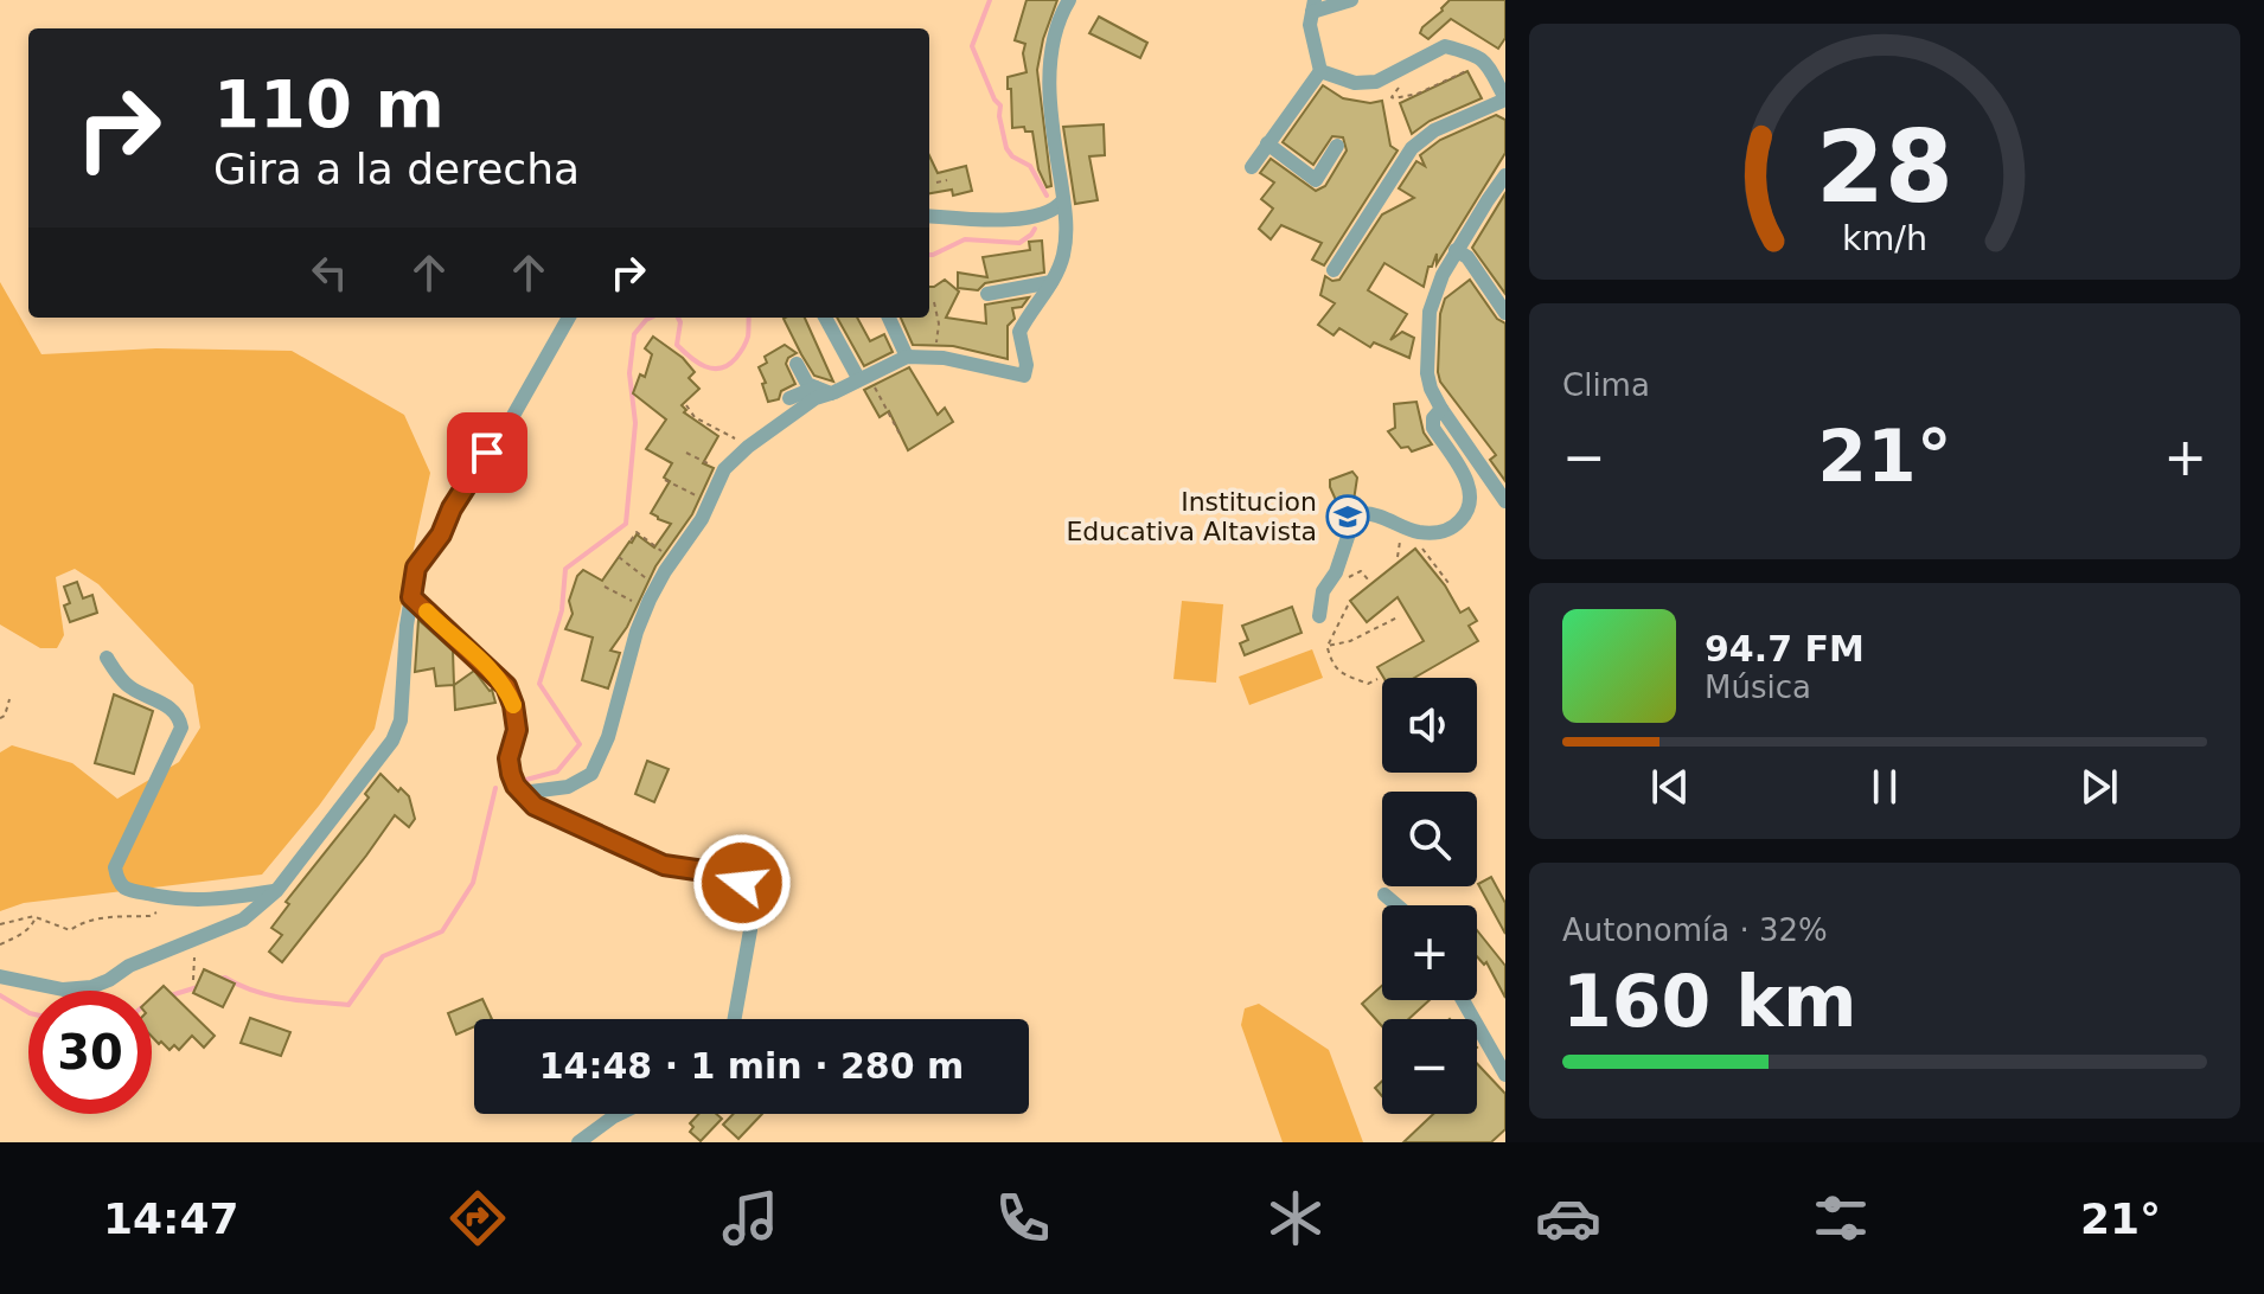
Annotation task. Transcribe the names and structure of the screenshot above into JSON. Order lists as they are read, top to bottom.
{
  "places": {
    "school or university": ["Institucion Educativa Altavista"]
  },
  "page": {
    "turn": ["110 m", "Gira a la derecha"],
    "tile": [
      "Clima",
      ["Autonomía · 32%", "160 km"]
    ],
    "heat": ["−", "21°", "+"],
    "song": ["94.7 FM", "Música"],
    "map_buttons": ["+", "−"],
    "limit": "30",
    "trip": "14:48 · 1 min · 280 m",
    "tabs": ["14:47", "21°"],
    "gauge": ["28", "km/h"]
  }
}
